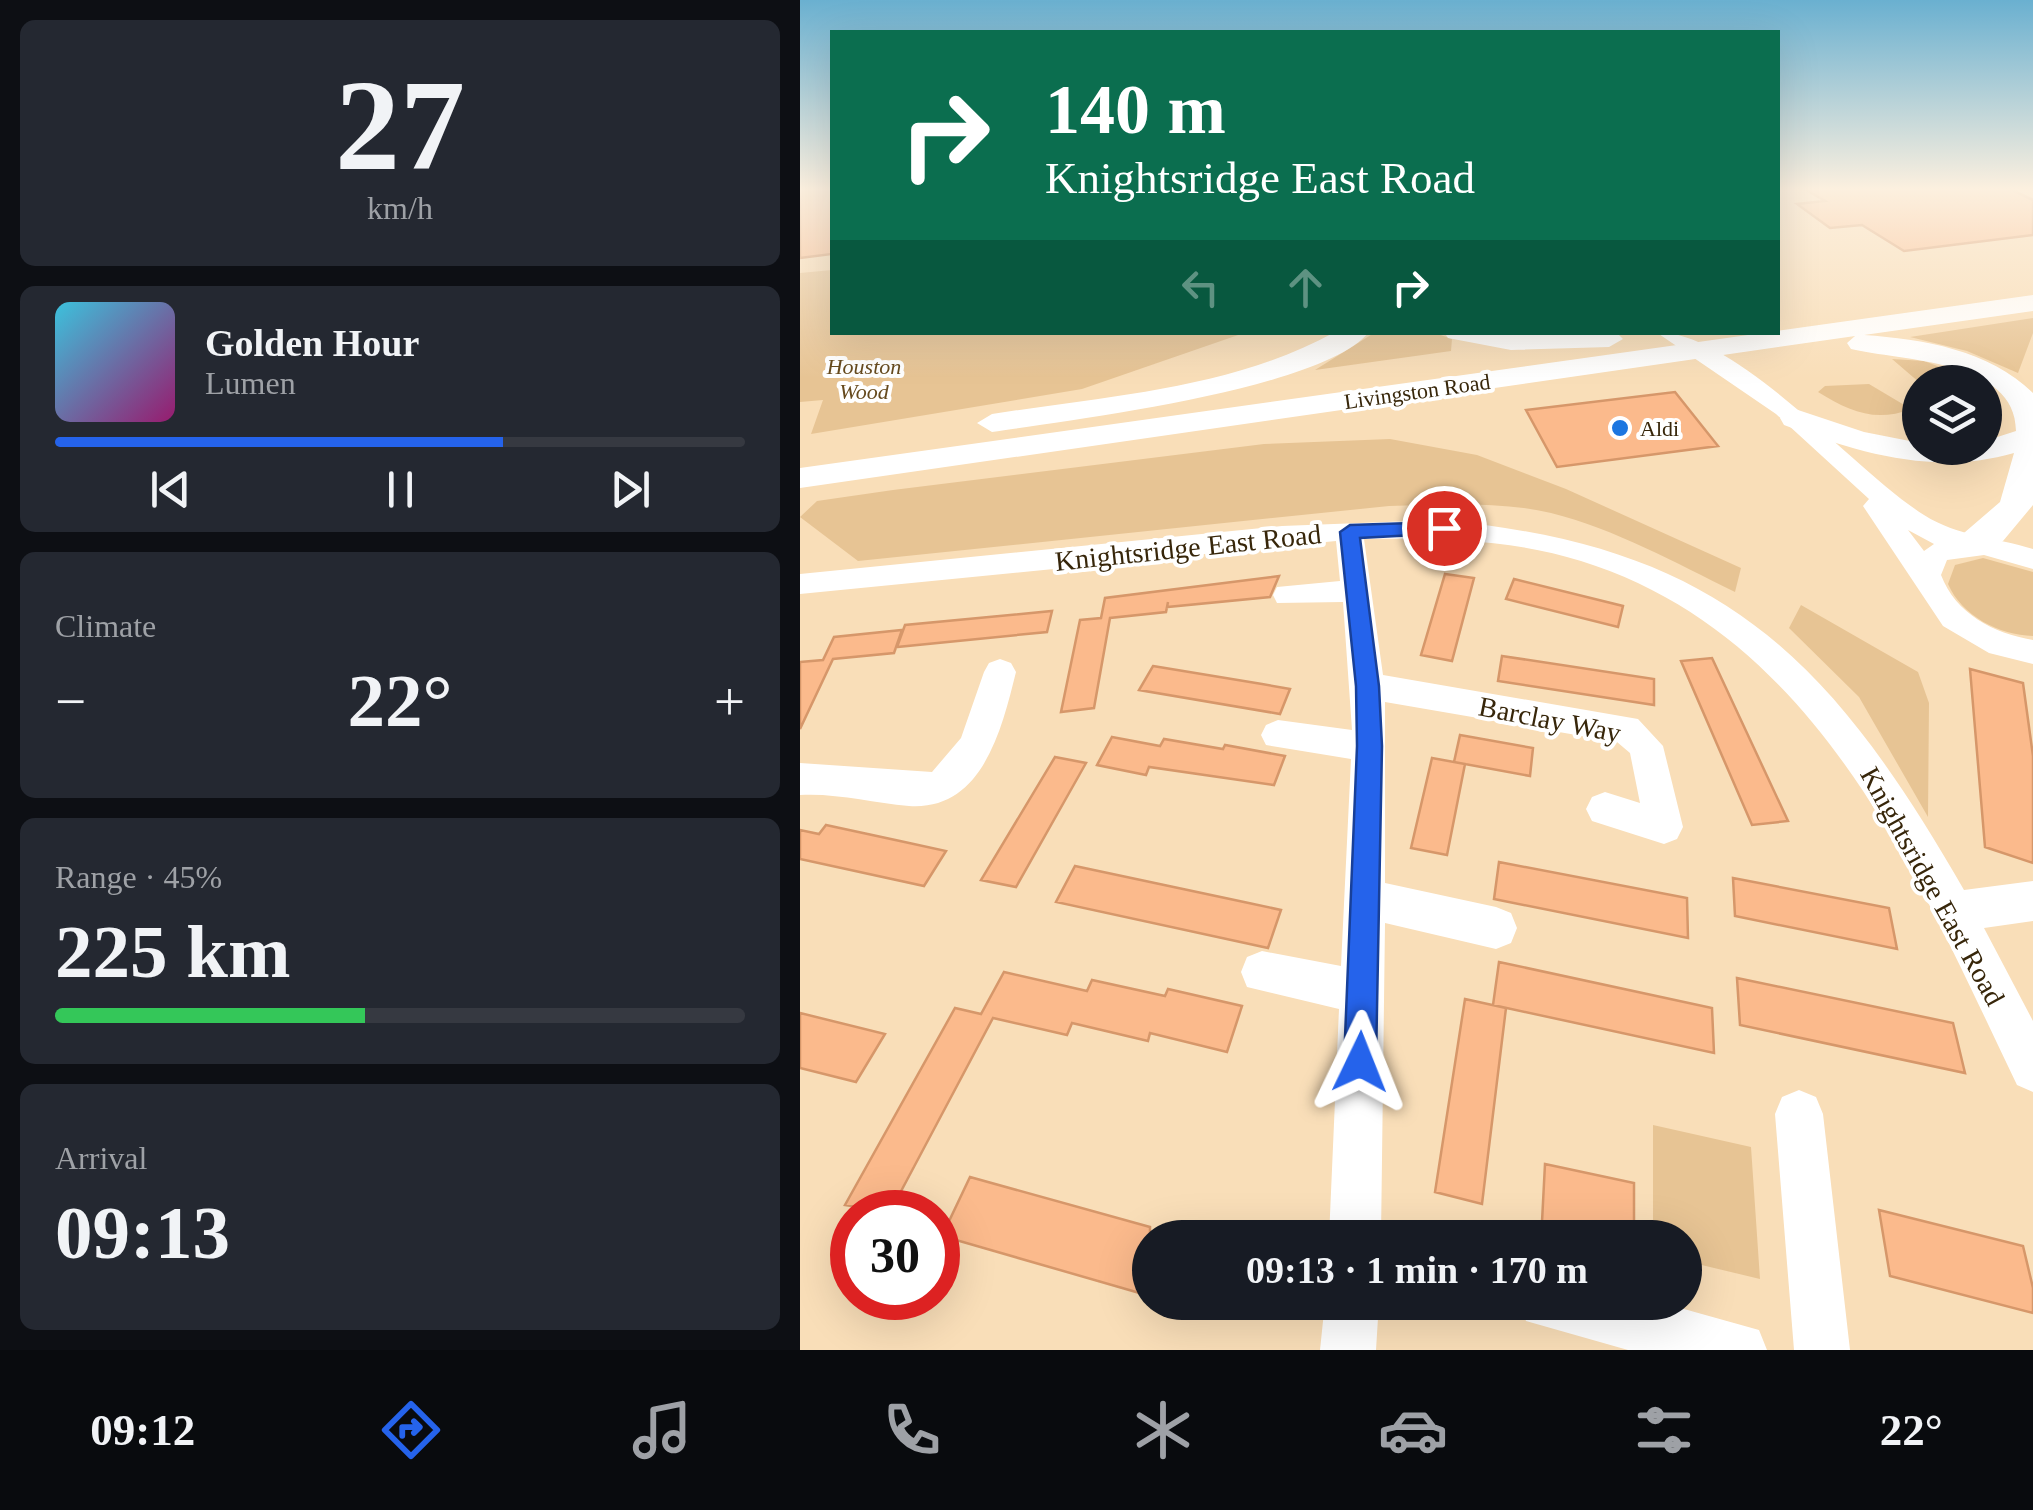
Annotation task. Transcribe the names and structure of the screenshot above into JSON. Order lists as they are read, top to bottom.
{
  "streets": {
    "main road": ["Livingston Road"],
    "street": ["Knightsridge East Road", "Barclay Way"]
  },
  "parks": ["Houston Wood"],
  "places": ["Aldi"],
  "page": {
    "tile": [
      ["27", "km/h"],
      "Climate",
      ["Range · 45%", "225 km"],
      ["Arrival", "09:13"]
    ],
    "turn": ["140 m", "Knightsridge East Road"],
    "song": ["Golden Hour", "Lumen"],
    "heat": ["−", "22°", "+"],
    "limit": "30",
    "trip": "09:13 · 1 min · 170 m",
    "tabs": ["09:12", "22°"]
  }
}
